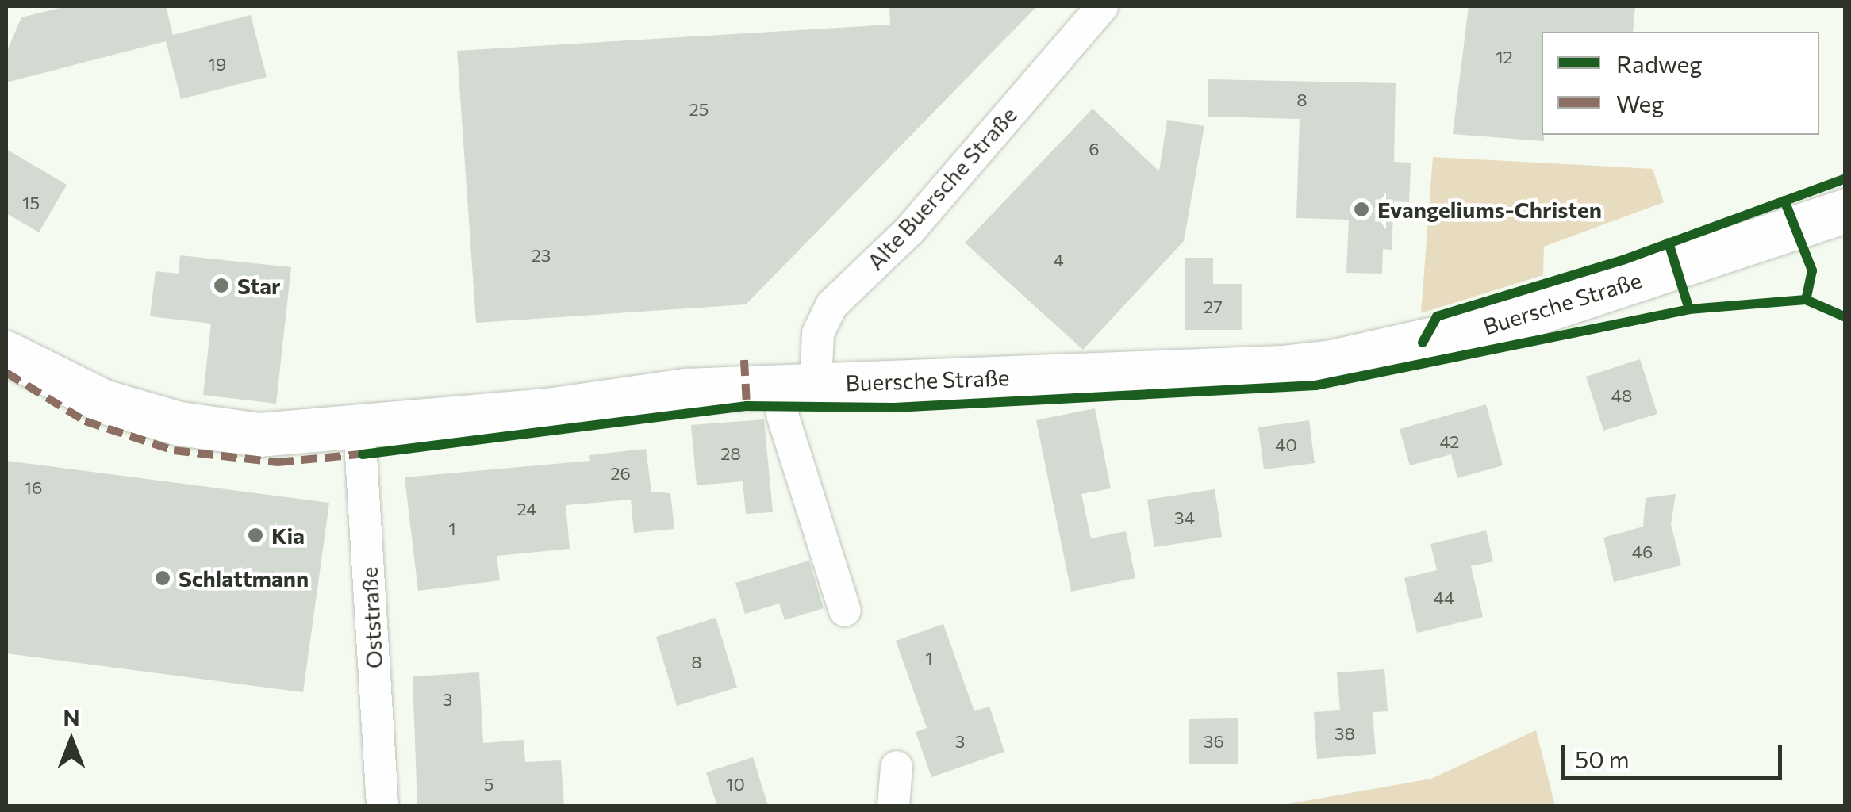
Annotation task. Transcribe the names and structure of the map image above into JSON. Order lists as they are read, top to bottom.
{
  "streets": {
    "main road": ["Buersche Straße"],
    "street": ["Alte Buersche Straße", "Oststraße"]
  },
  "crossings": [
    ["Alte Buersche Straße", "Buersche Straße"],
    ["Buersche Straße", "Oststraße"]
  ],
  "places": [
    "Evangeliums-Christen",
    "Star",
    "Kia",
    "Schlattmann"
  ],
  "house_numbers": [
    "12",
    "19",
    "8",
    "25",
    "6",
    "15",
    "23",
    "4",
    "27",
    "48",
    "42",
    "40",
    "28",
    "26",
    "16",
    "24",
    "34",
    "1",
    "46",
    "44",
    "1",
    "8",
    "3",
    "38",
    "3",
    "36",
    "5",
    "10"
  ],
  "legend": ["Radweg", "Weg"],
  "scale_bar": "50 m",
  "north": "top"
}
